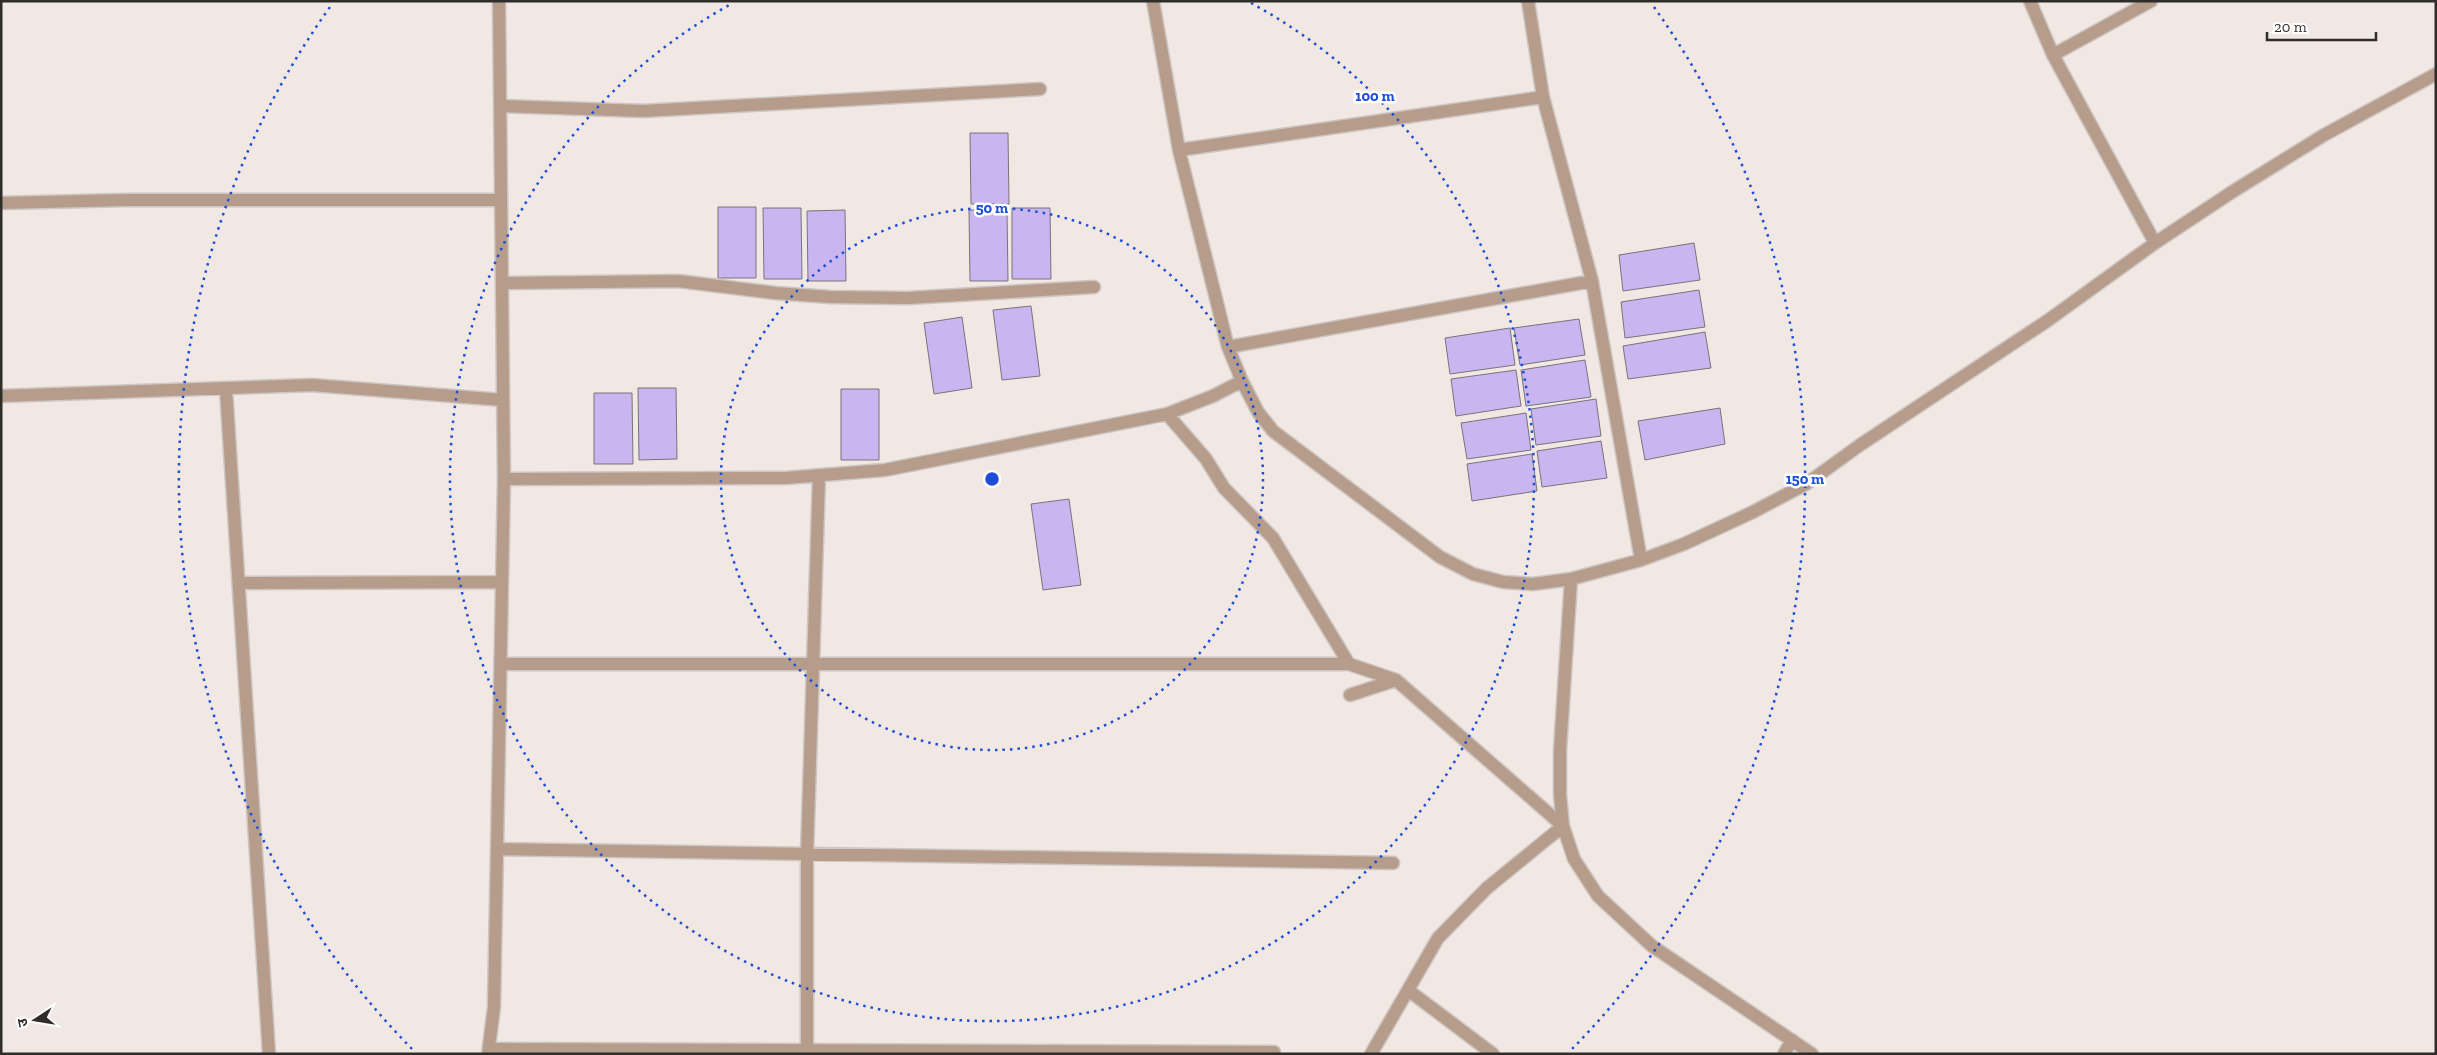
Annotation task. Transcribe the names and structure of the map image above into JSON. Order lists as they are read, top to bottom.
{
  "scale_bar": "20 m",
  "north": "left",
  "rings": ["100 m", "50 m", "150 m"]
}
